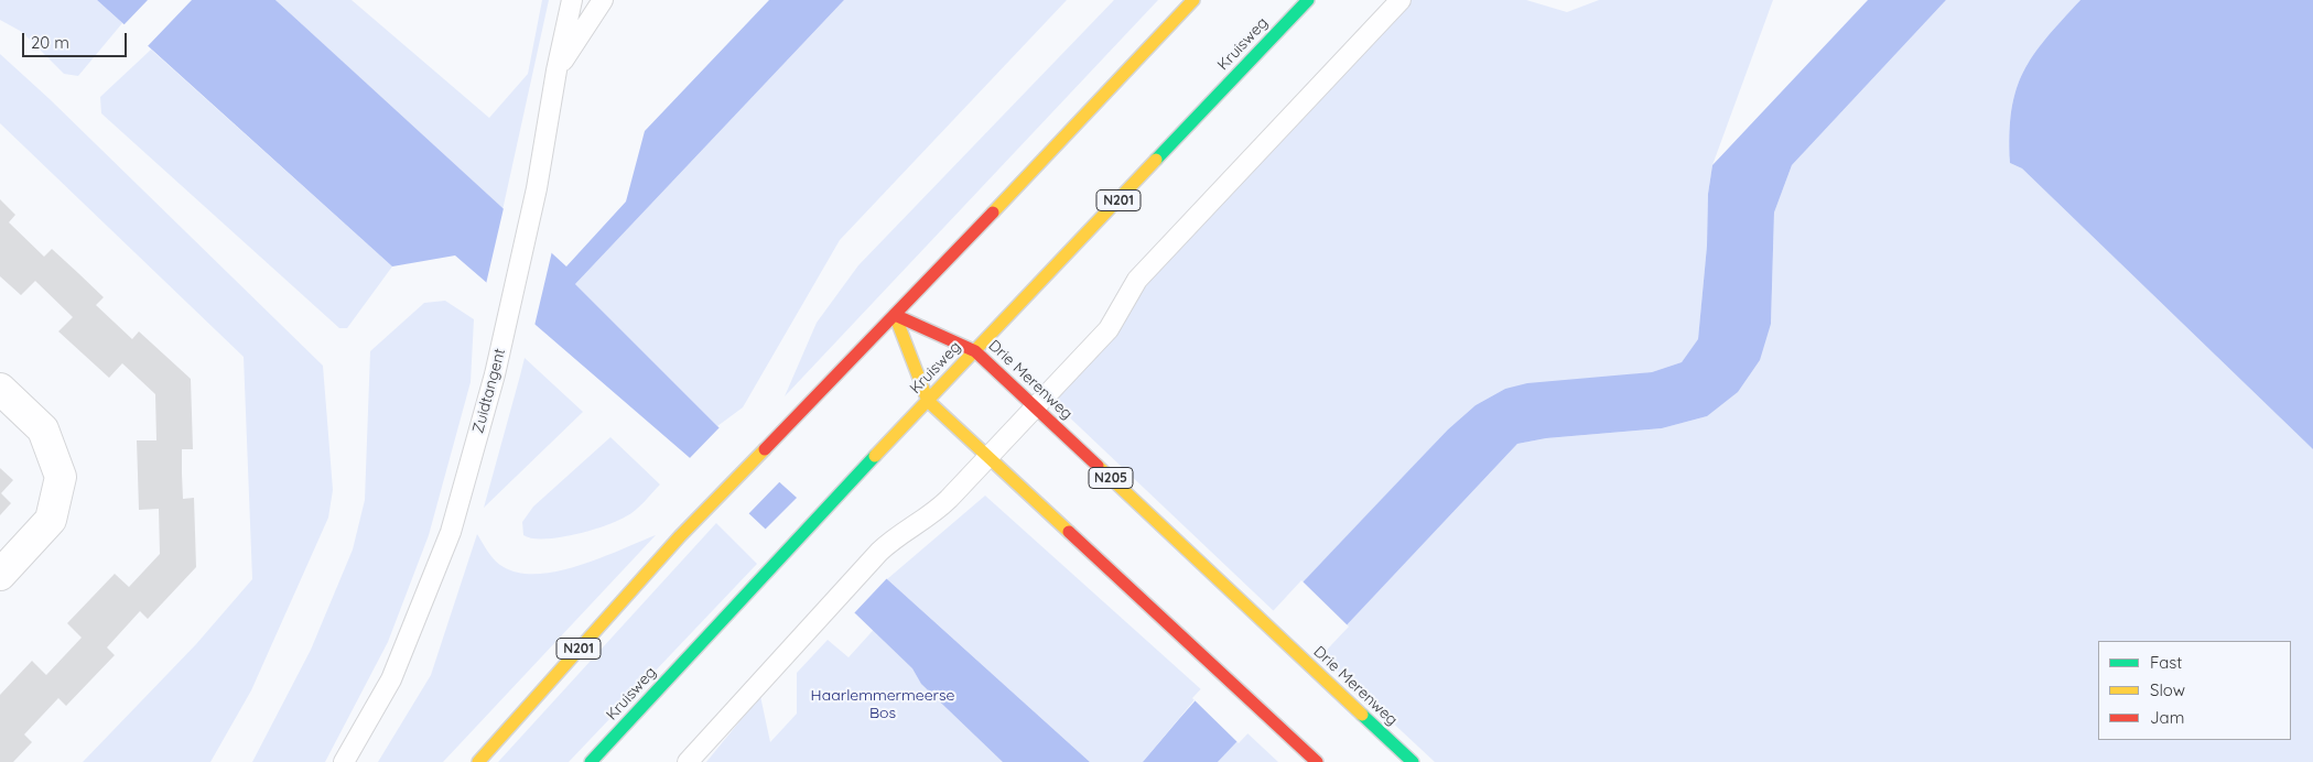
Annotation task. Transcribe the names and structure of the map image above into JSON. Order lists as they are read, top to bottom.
{
  "streets": {
    "main road": [
      "Kruisweg",
      "N201",
      "Drie Merenweg",
      "N205"
    ],
    "lane": ["Zuidtangent"]
  },
  "crossings": [
    ["Kruisweg", "Drie Merenweg"],
    ["N201", "Drie Merenweg"]
  ],
  "parks": ["Haarlemmermeerse Bos"],
  "legend": ["Fast", "Slow", "Jam"],
  "scale_bar": "20 m"
}
